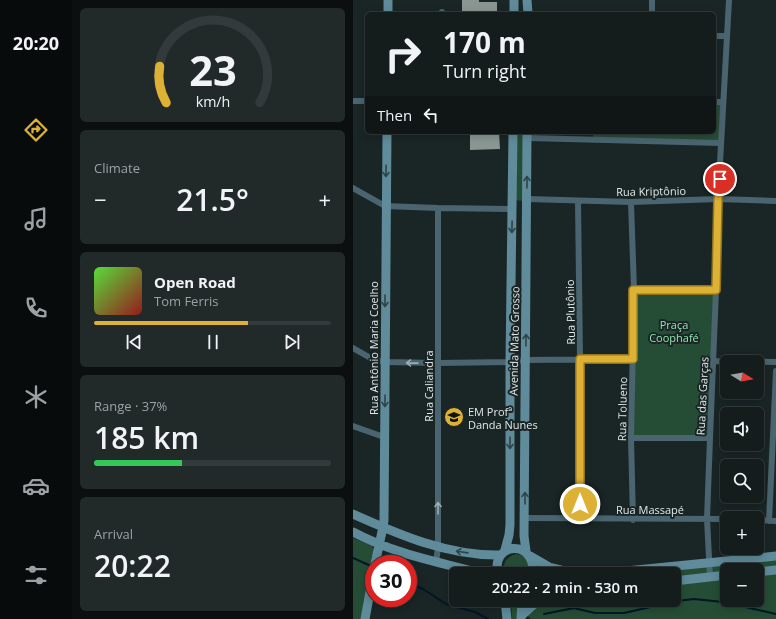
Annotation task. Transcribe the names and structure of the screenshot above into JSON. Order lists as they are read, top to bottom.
{
  "streets": {
    "main road": ["Avenida Mato Grosso", "Rua Antônio Maria Coelho"],
    "street": [
      "Rua Kriptônio",
      "Rua Plutônio",
      "Rua Caliandra",
      "Rua das Garças",
      "Rua Tolueno",
      "Rua Massapé"
    ]
  },
  "crossings": [
    ["Rua Kriptônio", "Rua Plutônio"],
    ["Rua Kriptônio", "Avenida Mato Grosso"],
    ["Rua Kriptônio", "Rua das Garças"],
    ["Rua Kriptônio", "Rua Tolueno"],
    ["Rua Plutônio", "Rua Massapé"],
    ["Avenida Mato Grosso", "Rua Massapé"],
    ["Rua das Garças", "Rua Massapé"],
    ["Rua Tolueno", "Rua Massapé"]
  ],
  "one_way": ["Rua Antônio Maria Coelho", "Rua Caliandra"],
  "parks": ["Praça Coophafé"],
  "places": {
    "school or university": ["EM Profª Danda Nunes"]
  },
  "north": "right",
  "page": {
    "tabs": "20:20",
    "turn": ["170 m", "Turn right"],
    "then": "Then",
    "tile": [
      "Climate",
      ["Range · 37%", "185 km"],
      ["Arrival", "20:22"]
    ],
    "heat": ["−", "21.5°", "+"],
    "song": ["Open Road", "Tom Ferris"],
    "map_buttons": ["+", "−"],
    "limit": "30",
    "trip": "20:22 · 2 min · 530 m",
    "gauge": ["23", "km/h"]
  }
}
